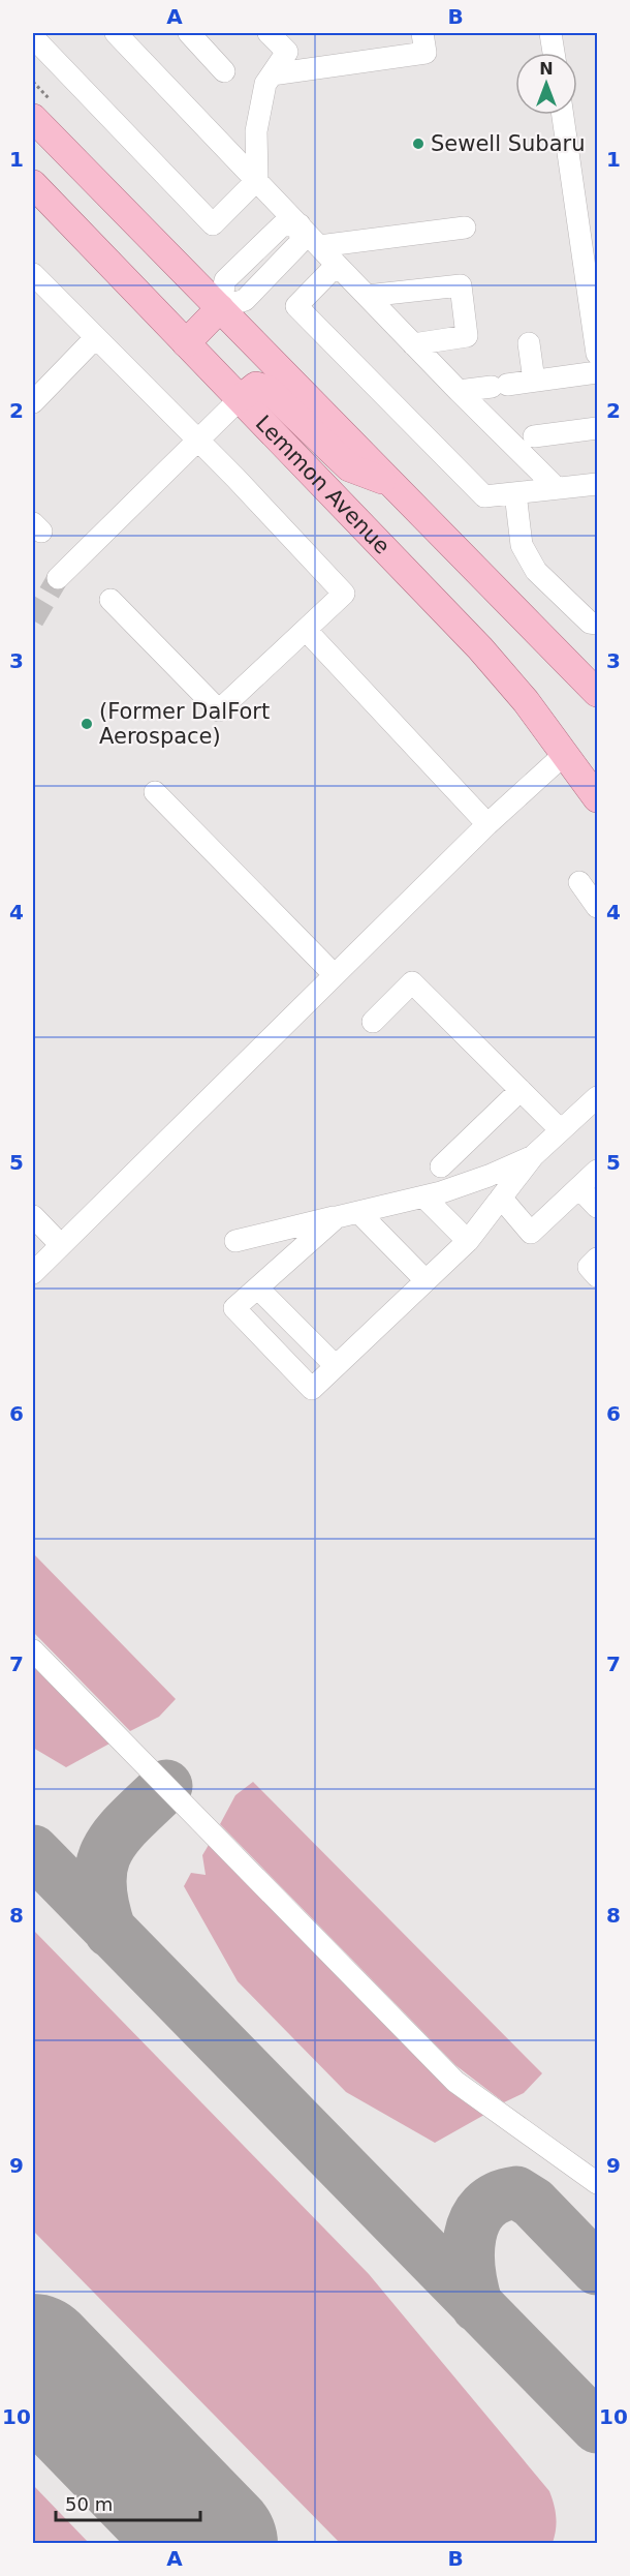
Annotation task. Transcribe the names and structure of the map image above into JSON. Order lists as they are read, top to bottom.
{
  "streets": {
    "main road": ["Lemmon Avenue"]
  },
  "places": ["Sewell Subaru", "(Former DalFort Aerospace)"],
  "scale_bar": "50 m",
  "north": "top",
  "grid": {
    "columns": ["A", "B"],
    "rows": [
      "1",
      "2",
      "3",
      "4",
      "5",
      "6",
      "7",
      "8",
      "9",
      "10"
    ]
  }
}
